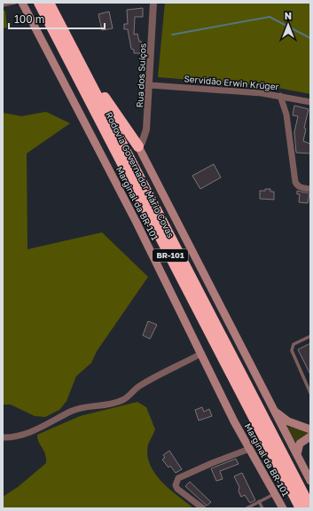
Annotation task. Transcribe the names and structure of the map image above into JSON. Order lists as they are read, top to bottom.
{
  "streets": {
    "highway": ["Rodovia Governador Mário Covas", "BR-101"],
    "main road": ["Marginal da BR-101"],
    "street": ["Rua dos Suíços", "Servidão Erwin Krüger"]
  },
  "crossings": [
    ["Rua dos Suíços", "Servidão Erwin Krüger"]
  ],
  "scale_bar": "100 m",
  "north": "top"
}
